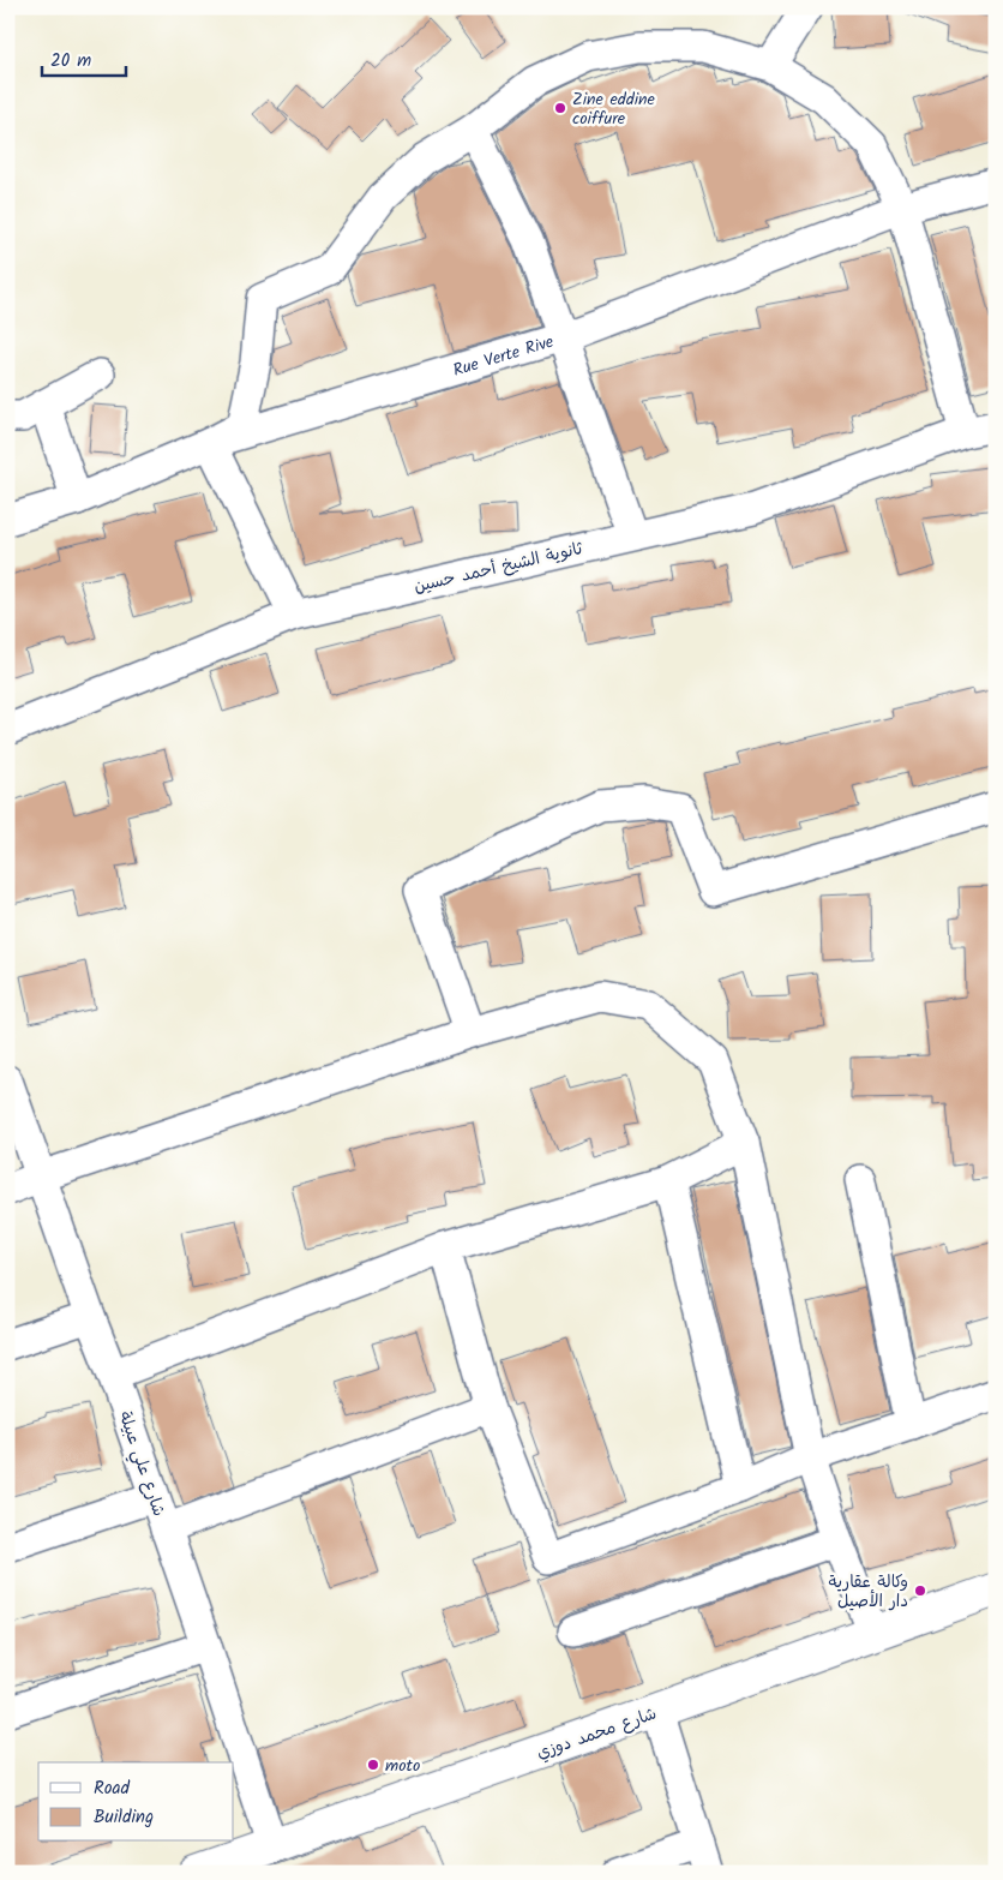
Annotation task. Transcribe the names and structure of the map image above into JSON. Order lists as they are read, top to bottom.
{
  "streets": {
    "street": [
      "Rue Verte Rive",
      "ثانوية الشيخ أحمد حسين",
      "شارع علي عبيلة",
      "شارع محمد دوزي"
    ]
  },
  "crossings": [
    ["شارع علي عبيلة", "شارع محمد دوزي"]
  ],
  "places": ["Zine eddine coiffure", "وكالة عقارية دار الأصيل", "moto"],
  "legend": ["Road", "Building"],
  "scale_bar": "20 m"
}
